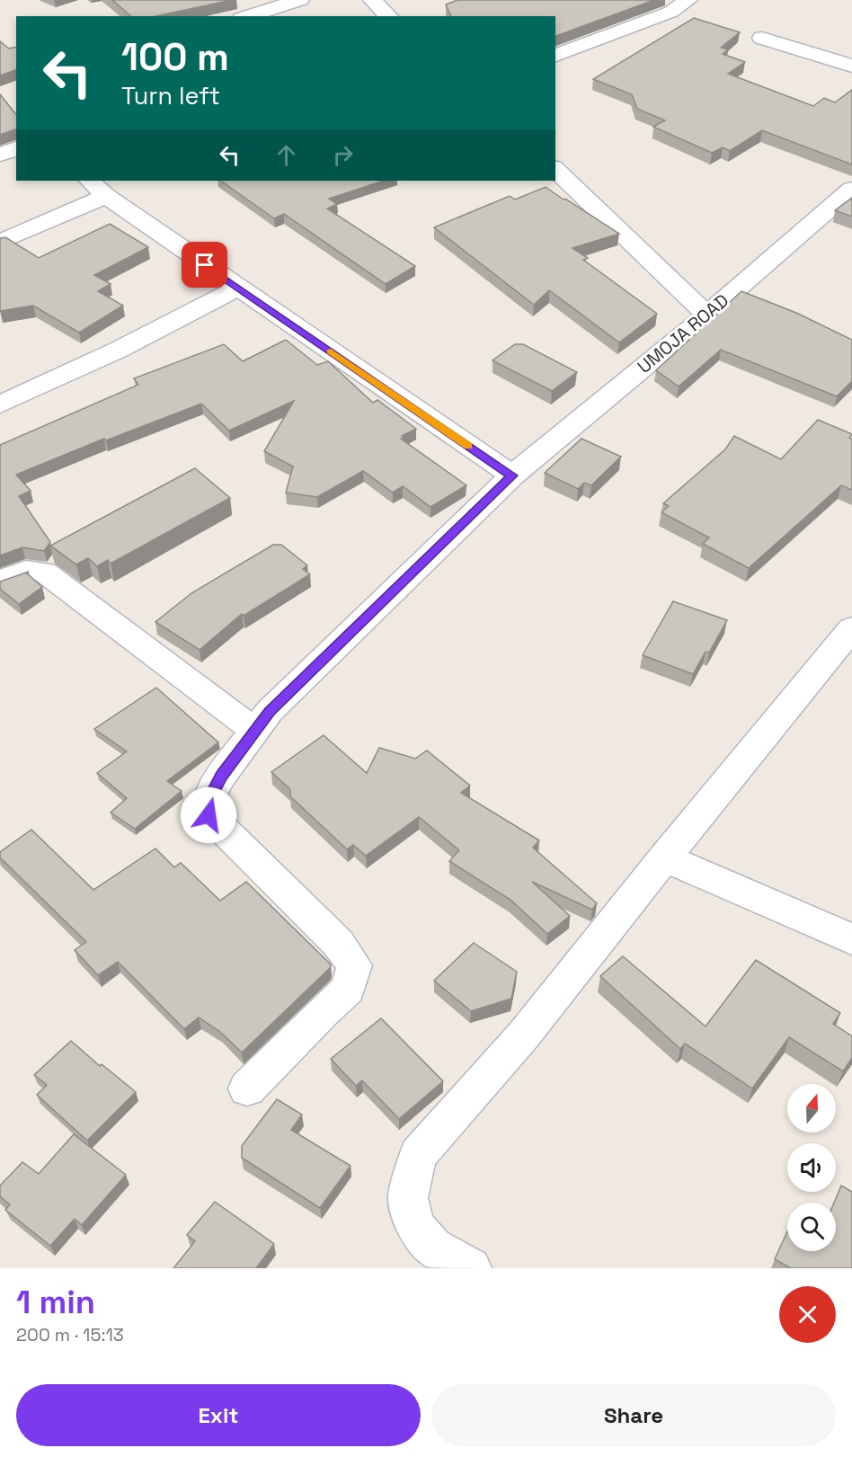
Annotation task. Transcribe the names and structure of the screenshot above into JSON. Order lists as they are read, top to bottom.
{
  "streets": {
    "street": ["UMOJA ROAD"]
  },
  "north": "top",
  "page": {
    "turn": ["100 m", "Turn left"],
    "heading": ["1 min", "200 m · 15:13"],
    "buttons": ["Exit", "Share"]
  }
}
